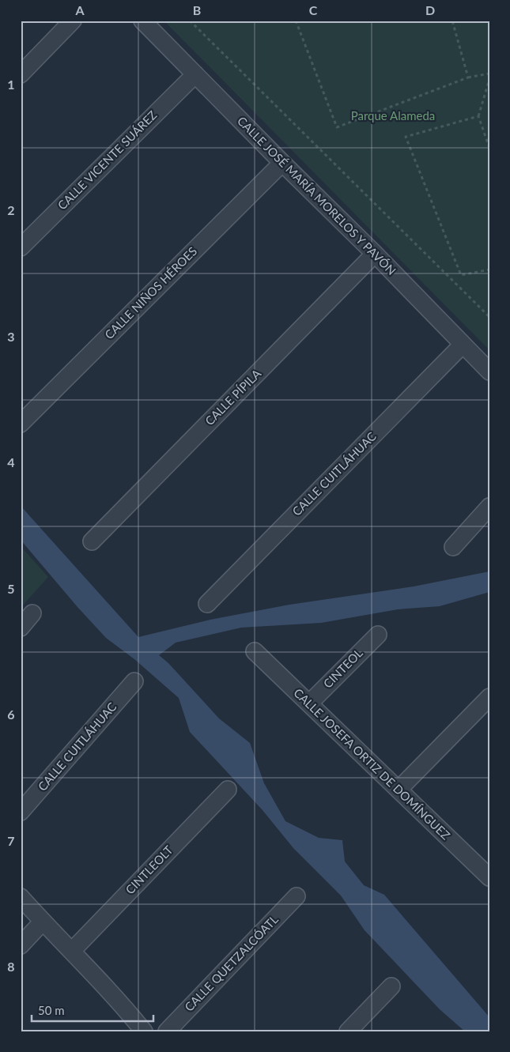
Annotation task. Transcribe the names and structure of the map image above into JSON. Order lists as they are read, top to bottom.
{
  "streets": {
    "street": [
      "CALLE VICENTE SUÁREZ",
      "CALLE JOSÉ MARÍA MORELOS Y PAVÓN",
      "CALLE NIÑOS HÉROES",
      "CALLE PÍPILA",
      "CALLE CUITLÁHUAC",
      "CINTEOL",
      "CALLE JOSEFA ORTIZ DE DOMÍNGUEZ",
      "CINTLEOLT",
      "CALLE QUETZALCÓATL"
    ]
  },
  "crossings": [
    ["CALLE VICENTE SUÁREZ", "CALLE JOSÉ MARÍA MORELOS Y PAVÓN"],
    ["CALLE JOSÉ MARÍA MORELOS Y PAVÓN", "CALLE NIÑOS HÉROES"],
    ["CALLE JOSÉ MARÍA MORELOS Y PAVÓN", "CALLE PÍPILA"],
    ["CALLE JOSÉ MARÍA MORELOS Y PAVÓN", "CALLE CUITLÁHUAC"],
    ["CINTEOL", "CALLE JOSEFA ORTIZ DE DOMÍNGUEZ"]
  ],
  "parks": ["Parque Alameda"],
  "scale_bar": "50 m",
  "grid": {
    "columns": [
      "A",
      "B",
      "C",
      "D"
    ],
    "rows": [
      "1",
      "2",
      "3",
      "4",
      "5",
      "6",
      "7",
      "8"
    ]
  }
}
